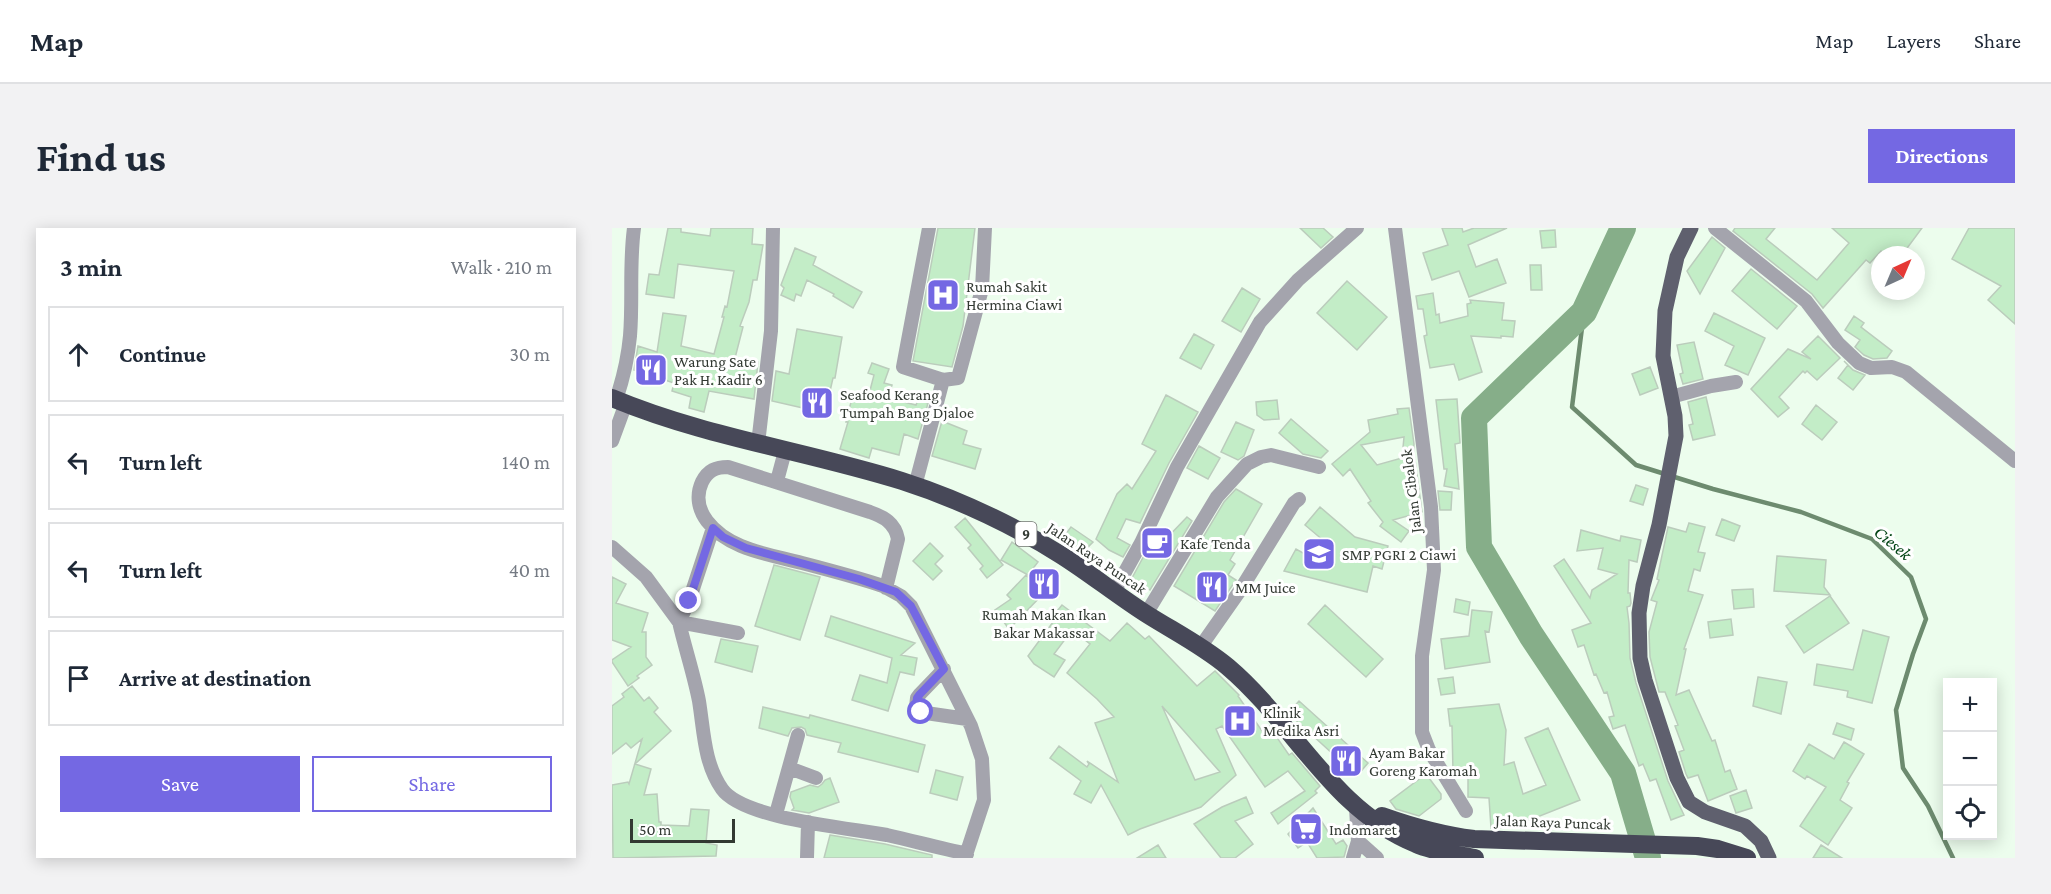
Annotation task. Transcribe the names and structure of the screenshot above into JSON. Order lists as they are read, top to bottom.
{
  "streets": {
    "highway": ["9", "Jalan Raya Puncak"],
    "street": ["Jalan Cibalok"]
  },
  "water": ["Ciesek"],
  "places": {
    "hospital": ["Rumah Sakit Hermina Ciawi", "Klinik Medika Asri"],
    "restaurant": [
      "Warung Sate Pak H. Kadir 6",
      "Seafood Kerang Tumpah Bang Djaloe",
      "Rumah Makan Ikan Bakar Makassar",
      "MM Juice",
      "Ayam Bakar Goreng Karomah"
    ],
    "cafe": ["Kafe Tenda"],
    "school or university": ["SMP PGRI 2 Ciawi"],
    "supermarket": ["Indomaret"]
  },
  "scale_bar": "50 m",
  "north": "top right",
  "page": {
    "header": "Map",
    "nav": ["Map", "Layers", "Share"],
    "buttons": [
      "Directions",
      ["Save", "Share"]
    ],
    "title": "Find us",
    "heading": ["3 min", "Walk · 210 m"],
    "list": [
      ["Continue", "30 m"],
      ["Turn left", "140 m"],
      ["Turn left", "40 m"],
      "Arrive at destination"
    ],
    "map_buttons": ["+", "−"],
    "scale": "50 m"
  }
}
